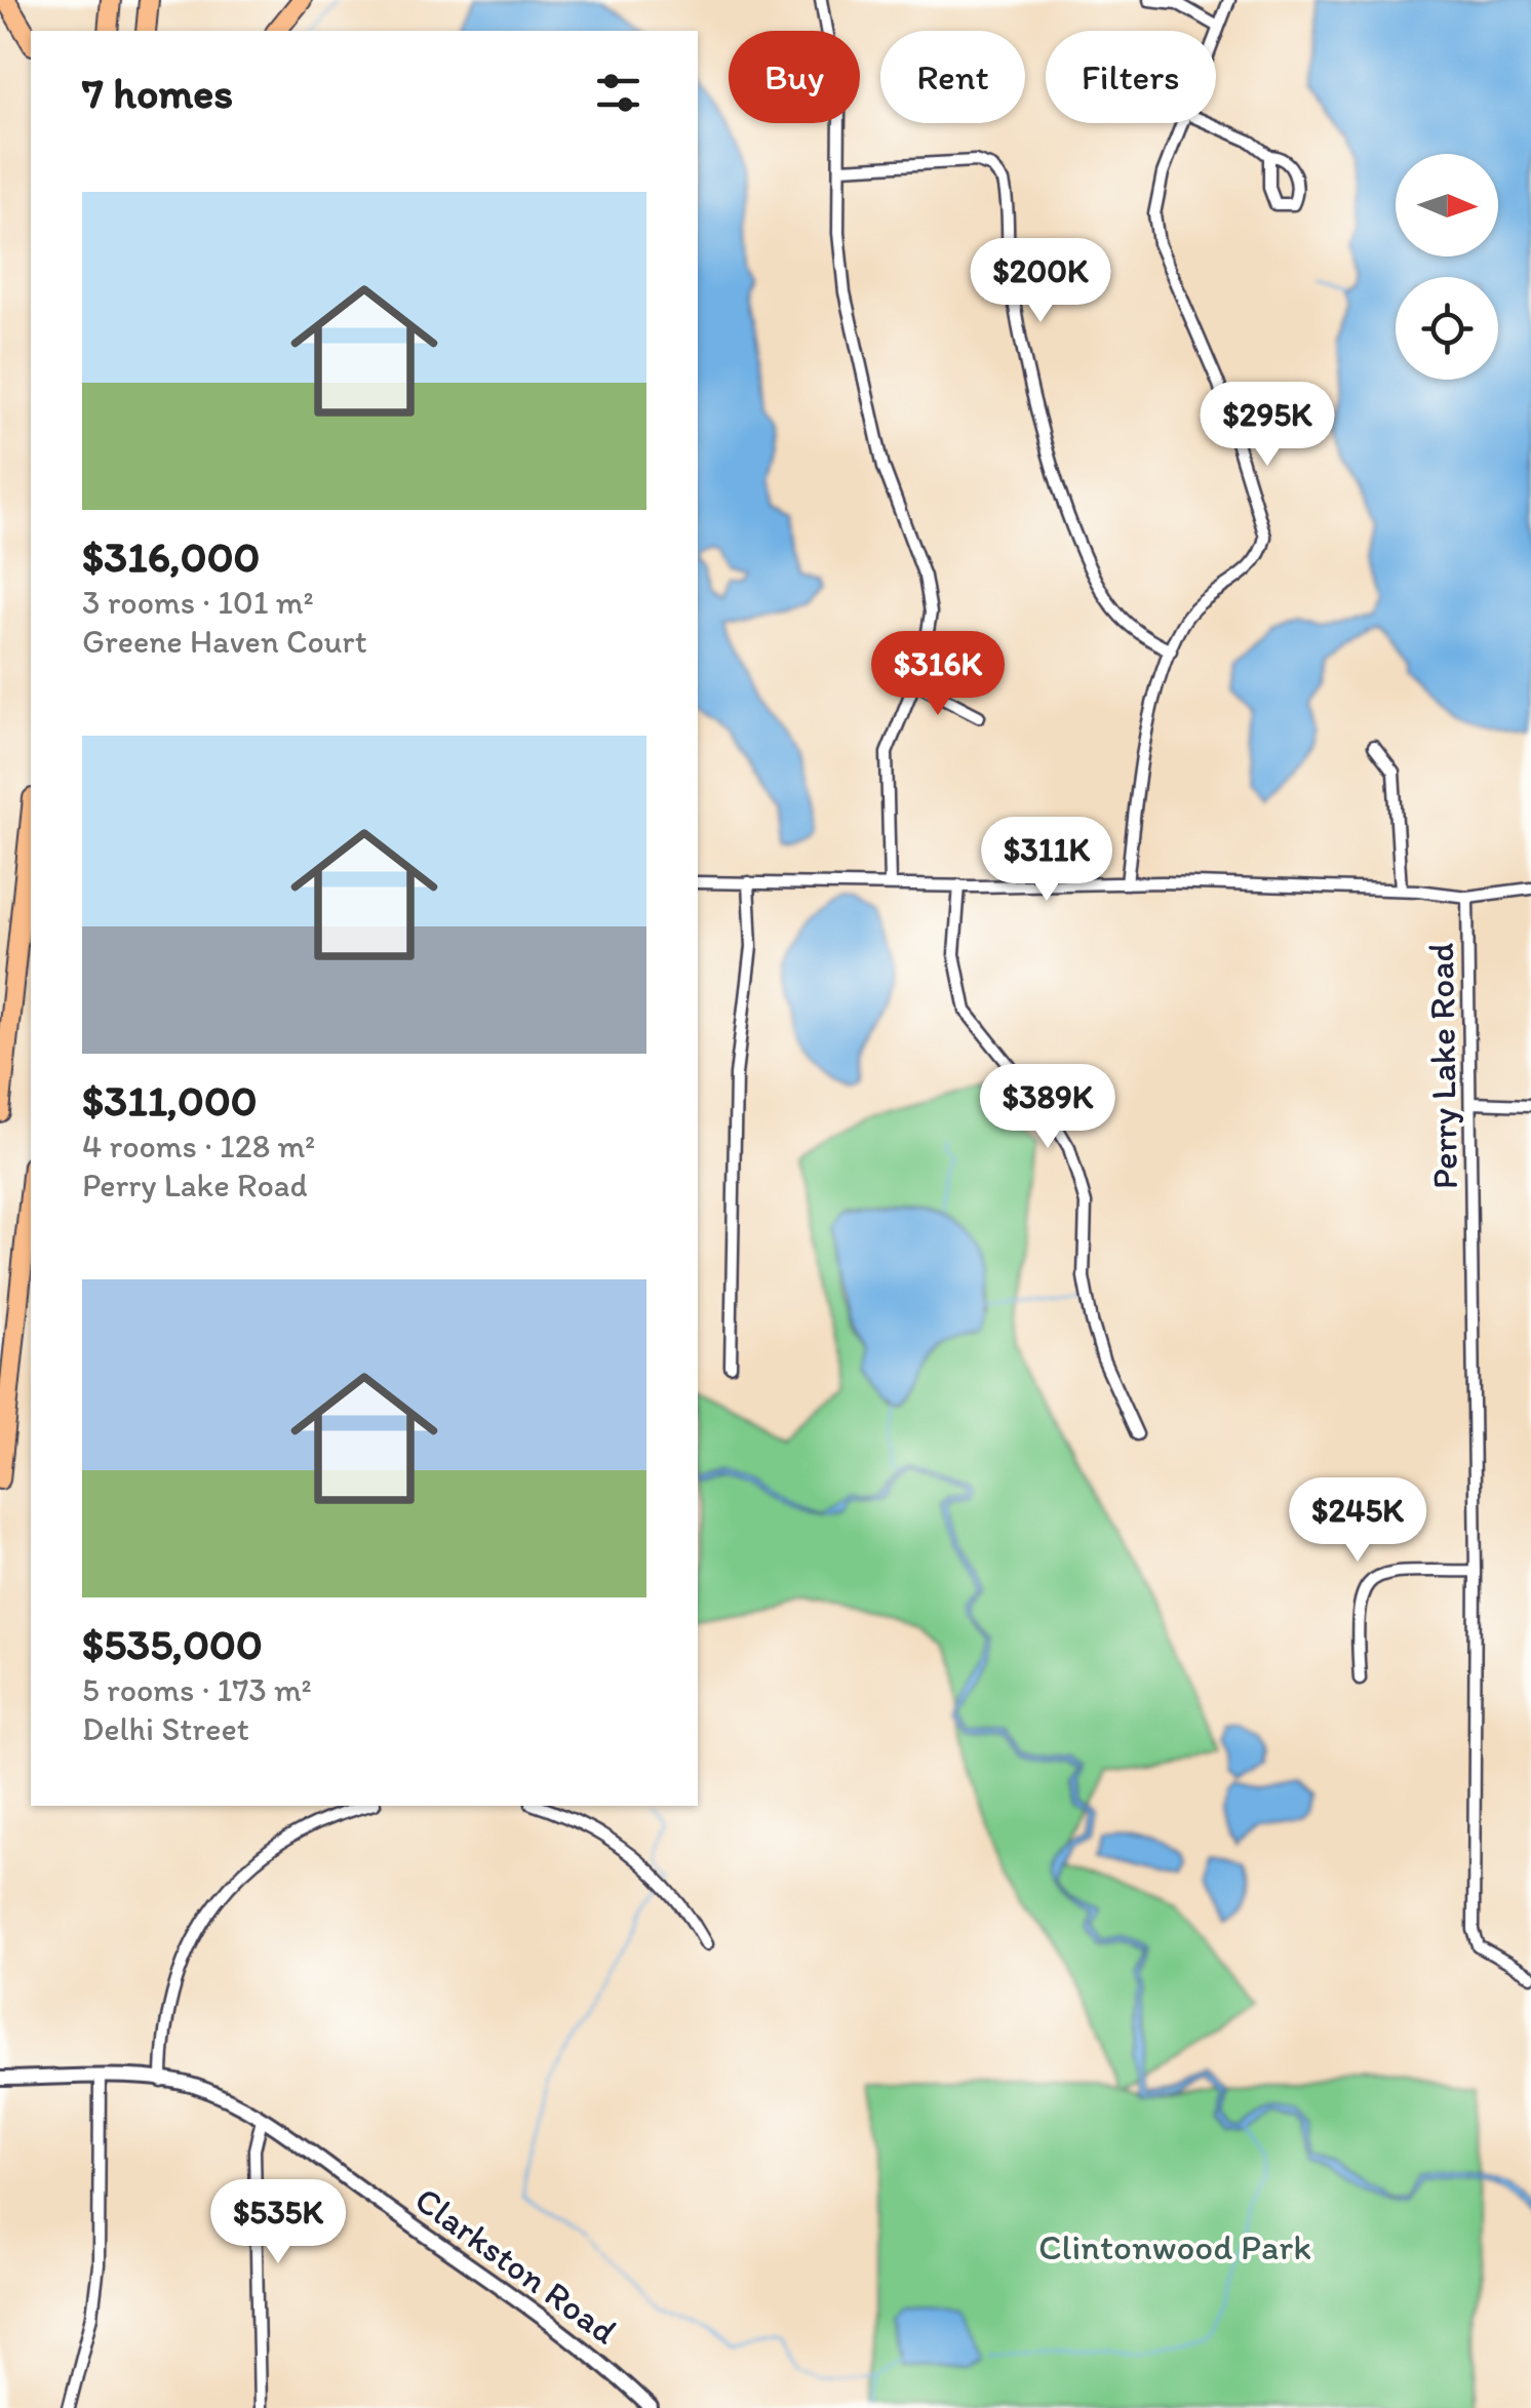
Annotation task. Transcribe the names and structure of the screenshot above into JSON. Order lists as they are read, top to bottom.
{
  "streets": {
    "street": ["Perry Lake Road", "Clarkston Road"]
  },
  "parks": ["Clintonwood Park"],
  "north": "right",
  "page": {
    "chip": ["Buy", "Rent", "Filters"],
    "heading": "7 homes",
    "list": [
      {
        "name": "$316,000",
        "note": "3 rooms · 101 m² · Greene Haven Court"
      },
      {
        "name": "$311,000",
        "note": "4 rooms · 128 m² · Perry Lake Road"
      },
      {
        "name": "$535,000",
        "note": "5 rooms · 173 m² · Delhi Street"
      }
    ],
    "price": [
      "$200K",
      "$295K",
      "$316K",
      "$311K",
      "$389K",
      "$245K",
      "$535K"
    ]
  }
}
